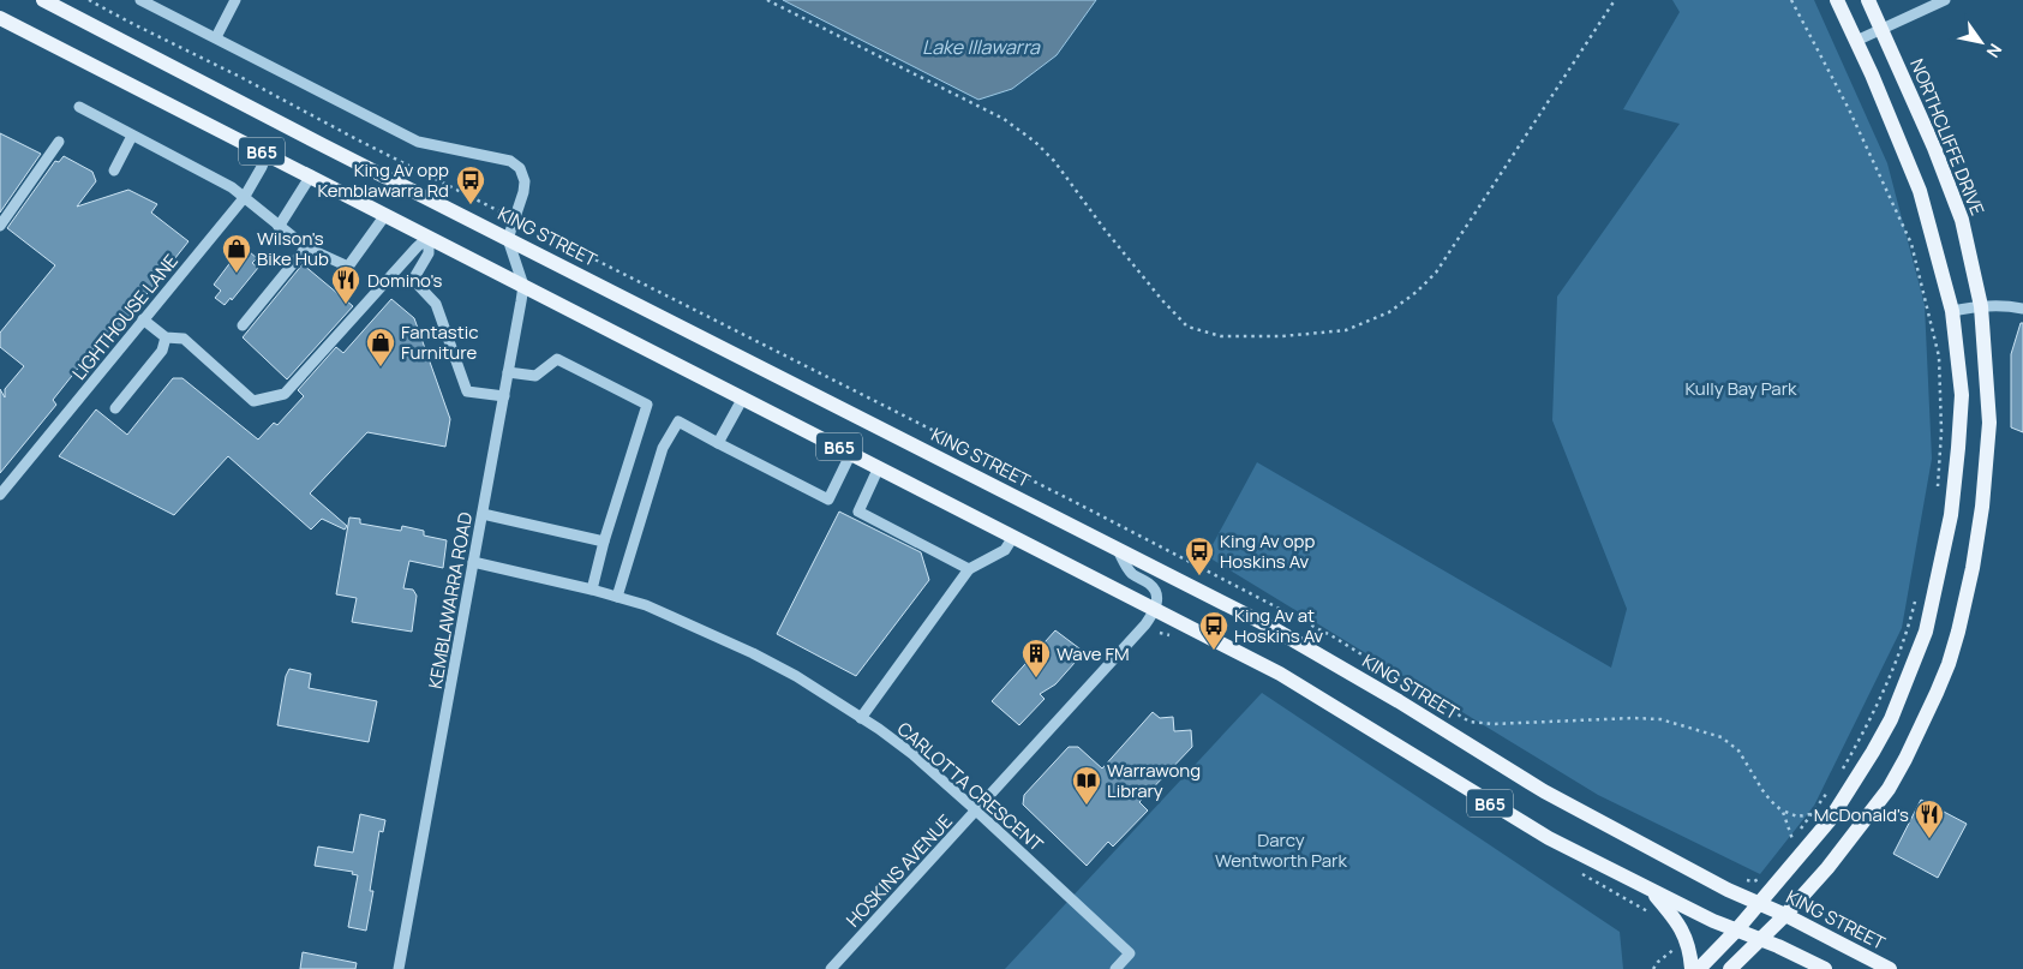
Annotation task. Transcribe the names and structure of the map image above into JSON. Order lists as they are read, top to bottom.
{
  "streets": {
    "main road": ["NORTHCLIFFE DRIVE", "B65", "KING STREET"],
    "street": [
      "LIGHTHOUSE LANE",
      "KEMBLAWARRA ROAD",
      "CARLOTTA CRESCENT",
      "HOSKINS AVENUE"
    ]
  },
  "crossings": [
    ["NORTHCLIFFE DRIVE", "B65"],
    ["NORTHCLIFFE DRIVE", "KING STREET"],
    ["B65", "LIGHTHOUSE LANE"],
    ["B65", "KEMBLAWARRA ROAD"],
    ["B65", "HOSKINS AVENUE"],
    ["KING STREET", "KEMBLAWARRA ROAD"],
    ["KEMBLAWARRA ROAD", "CARLOTTA CRESCENT"],
    ["CARLOTTA CRESCENT", "HOSKINS AVENUE"]
  ],
  "water": ["Lake Illawarra"],
  "parks": ["Kully Bay Park", "Darcy Wentworth Park"],
  "places": {
    "bus stop": ["King Av opp Kemblawarra Rd", "King Av opp Hoskins Av", "King Av at Hoskins Av"],
    "shop": ["Wilson's Bike Hub", "Fantastic Furniture"],
    "restaurant": ["Domino's", "McDonald's"],
    "building": ["Wave FM"],
    "library": ["Warrawong Library"]
  },
  "north": "bottom right"
}
